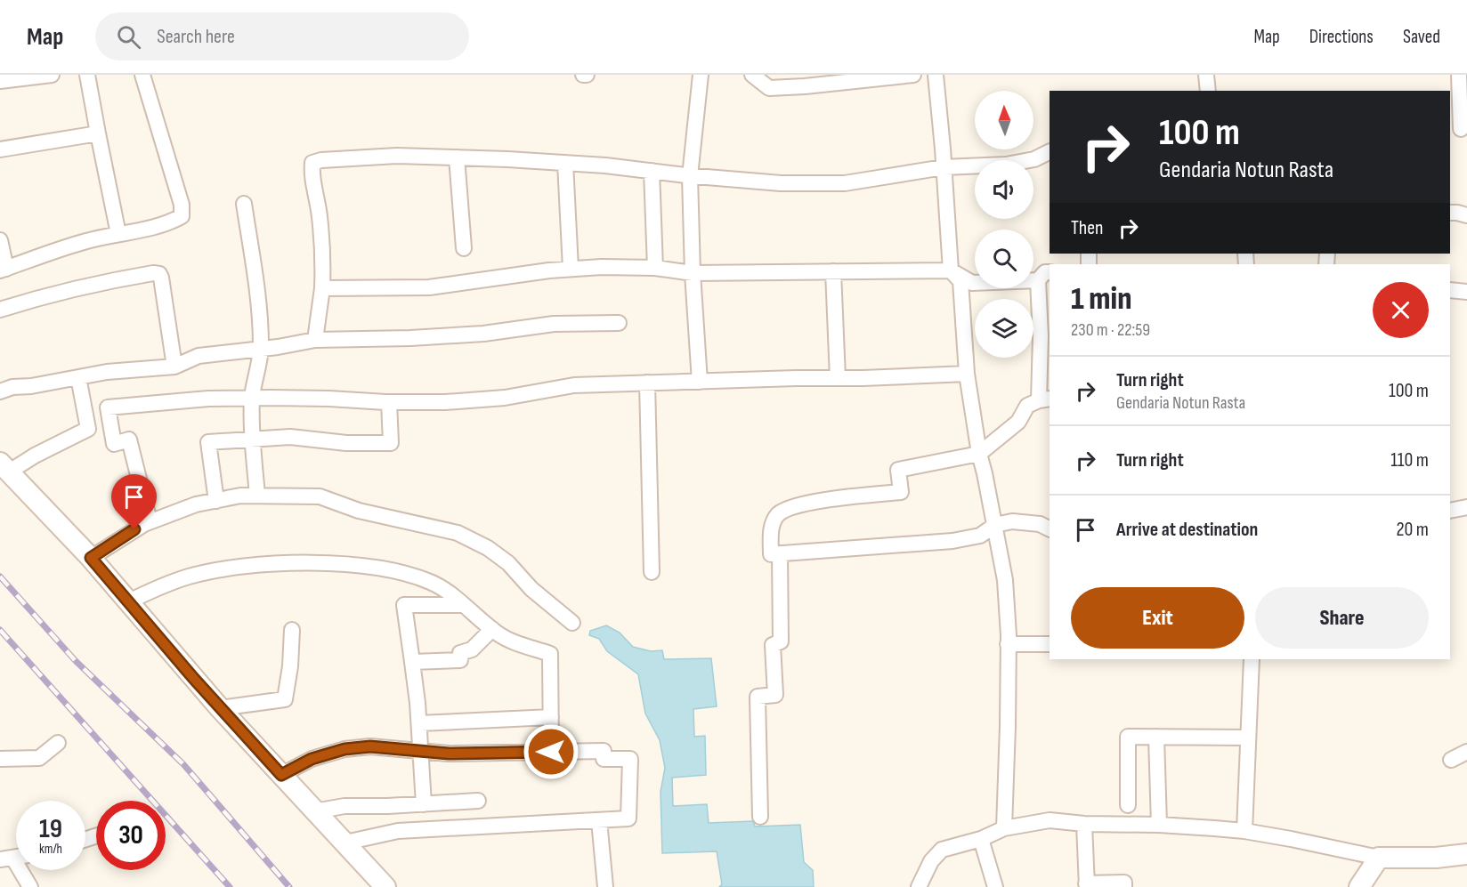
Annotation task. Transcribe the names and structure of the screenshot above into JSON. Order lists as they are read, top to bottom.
{
  "north": "top",
  "page": {
    "header": "Map",
    "search": "Search here",
    "nav": ["Map", "Directions", "Saved"],
    "turn": ["100 m", "Gendaria Notun Rasta"],
    "then": "Then",
    "heading": ["1 min", "230 m · 22:59"],
    "list": [
      {
        "name": "Turn right",
        "note": "Gendaria Notun Rasta",
        "value": "100 m"
      },
      {
        "name": "Turn right",
        "value": "110 m"
      },
      {
        "name": "Arrive at destination",
        "value": "20 m"
      }
    ],
    "buttons": ["Exit", "Share"],
    "speed": "19 km/h",
    "limit": "30"
  }
}
